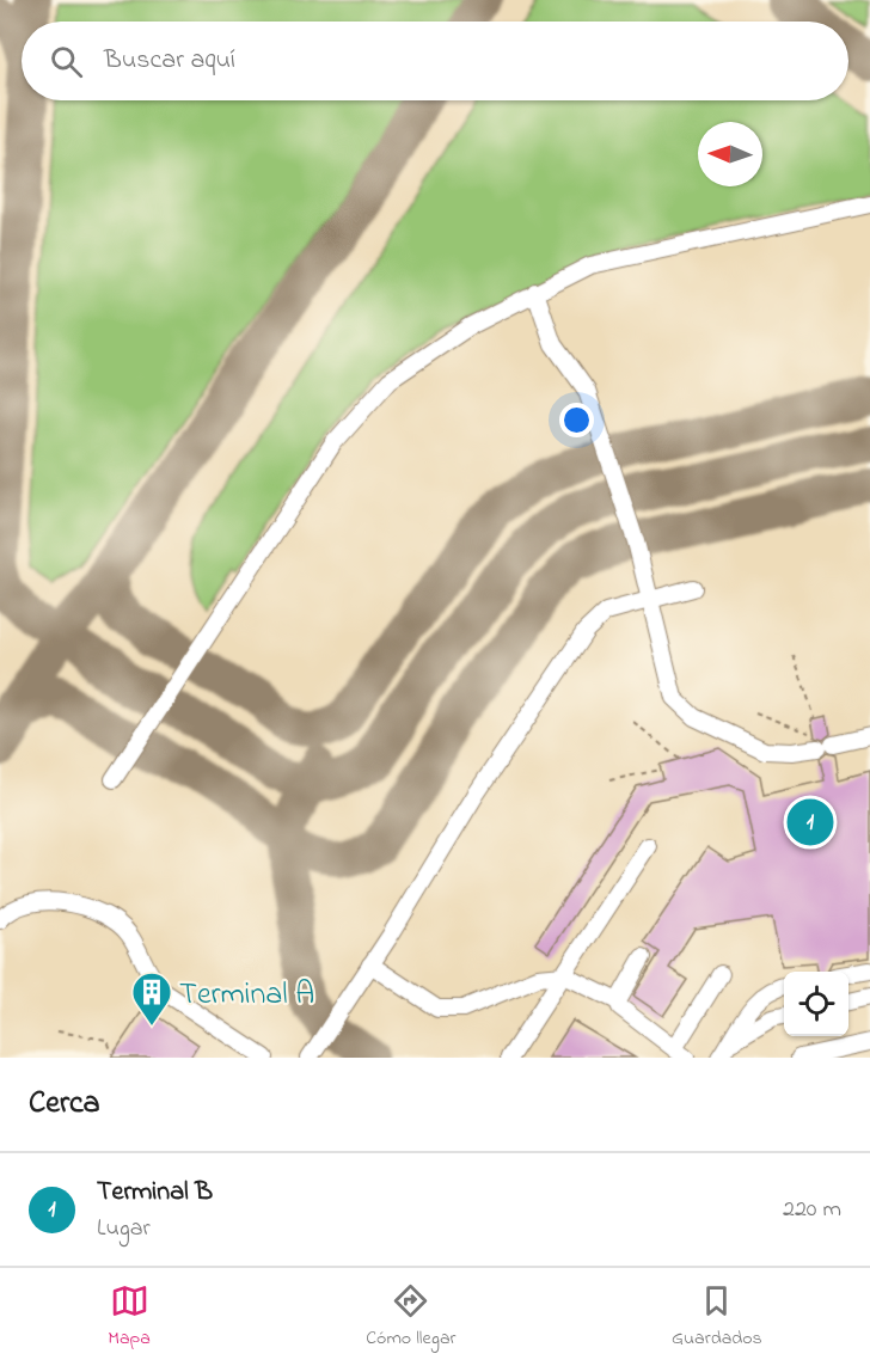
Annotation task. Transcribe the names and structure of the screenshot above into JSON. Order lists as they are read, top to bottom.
{
  "places": {
    "building": ["Terminal A"]
  },
  "north": "left",
  "page": {
    "search": "Buscar aquí",
    "pins": "1",
    "heading": "Cerca",
    "list": [
      {
        "mark": "1",
        "name": "Terminal B",
        "note": "Lugar",
        "value": "220 m"
      }
    ],
    "nav": ["Mapa", "Cómo llegar", "Guardados"]
  }
}
